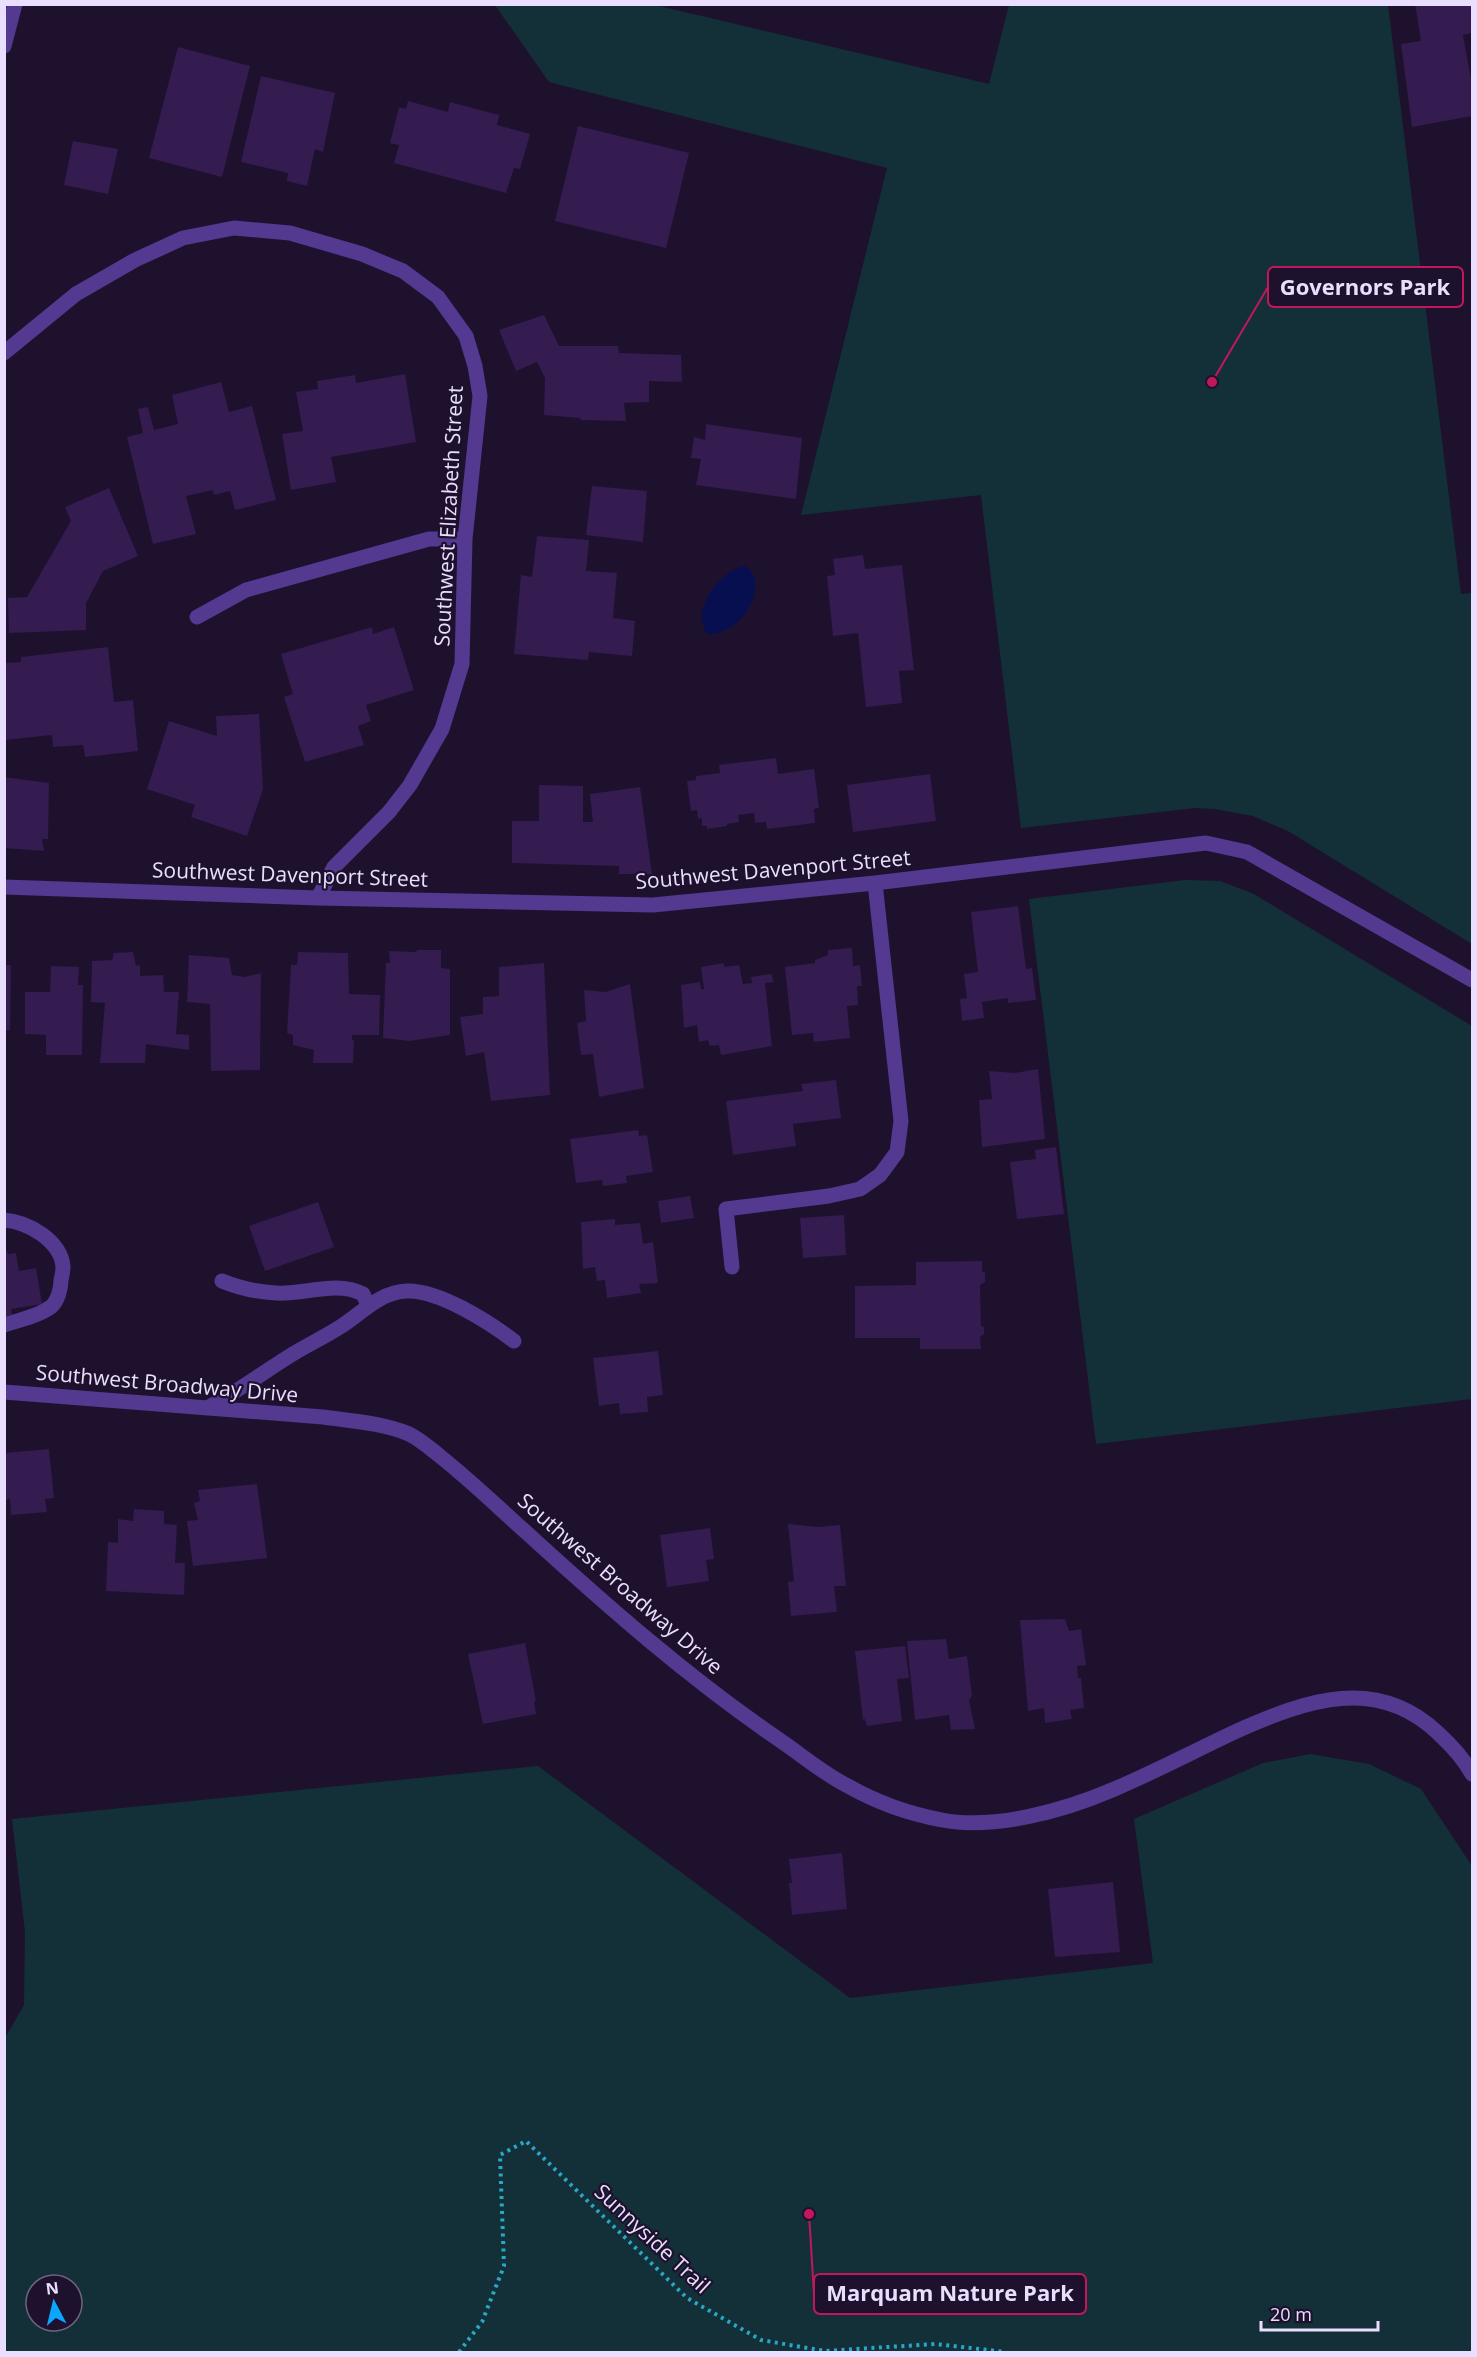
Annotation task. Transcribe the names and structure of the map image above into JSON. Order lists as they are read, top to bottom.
{
  "streets": {
    "street": ["Southwest Elizabeth Street", "Southwest Davenport Street", "Southwest Broadway Drive"],
    "path": ["Sunnyside Trail"]
  },
  "crossings": [
    ["Southwest Elizabeth Street", "Southwest Davenport Street"]
  ],
  "places": ["Governors Park", "Marquam Nature Park"],
  "scale_bar": "20 m",
  "north": "top"
}
